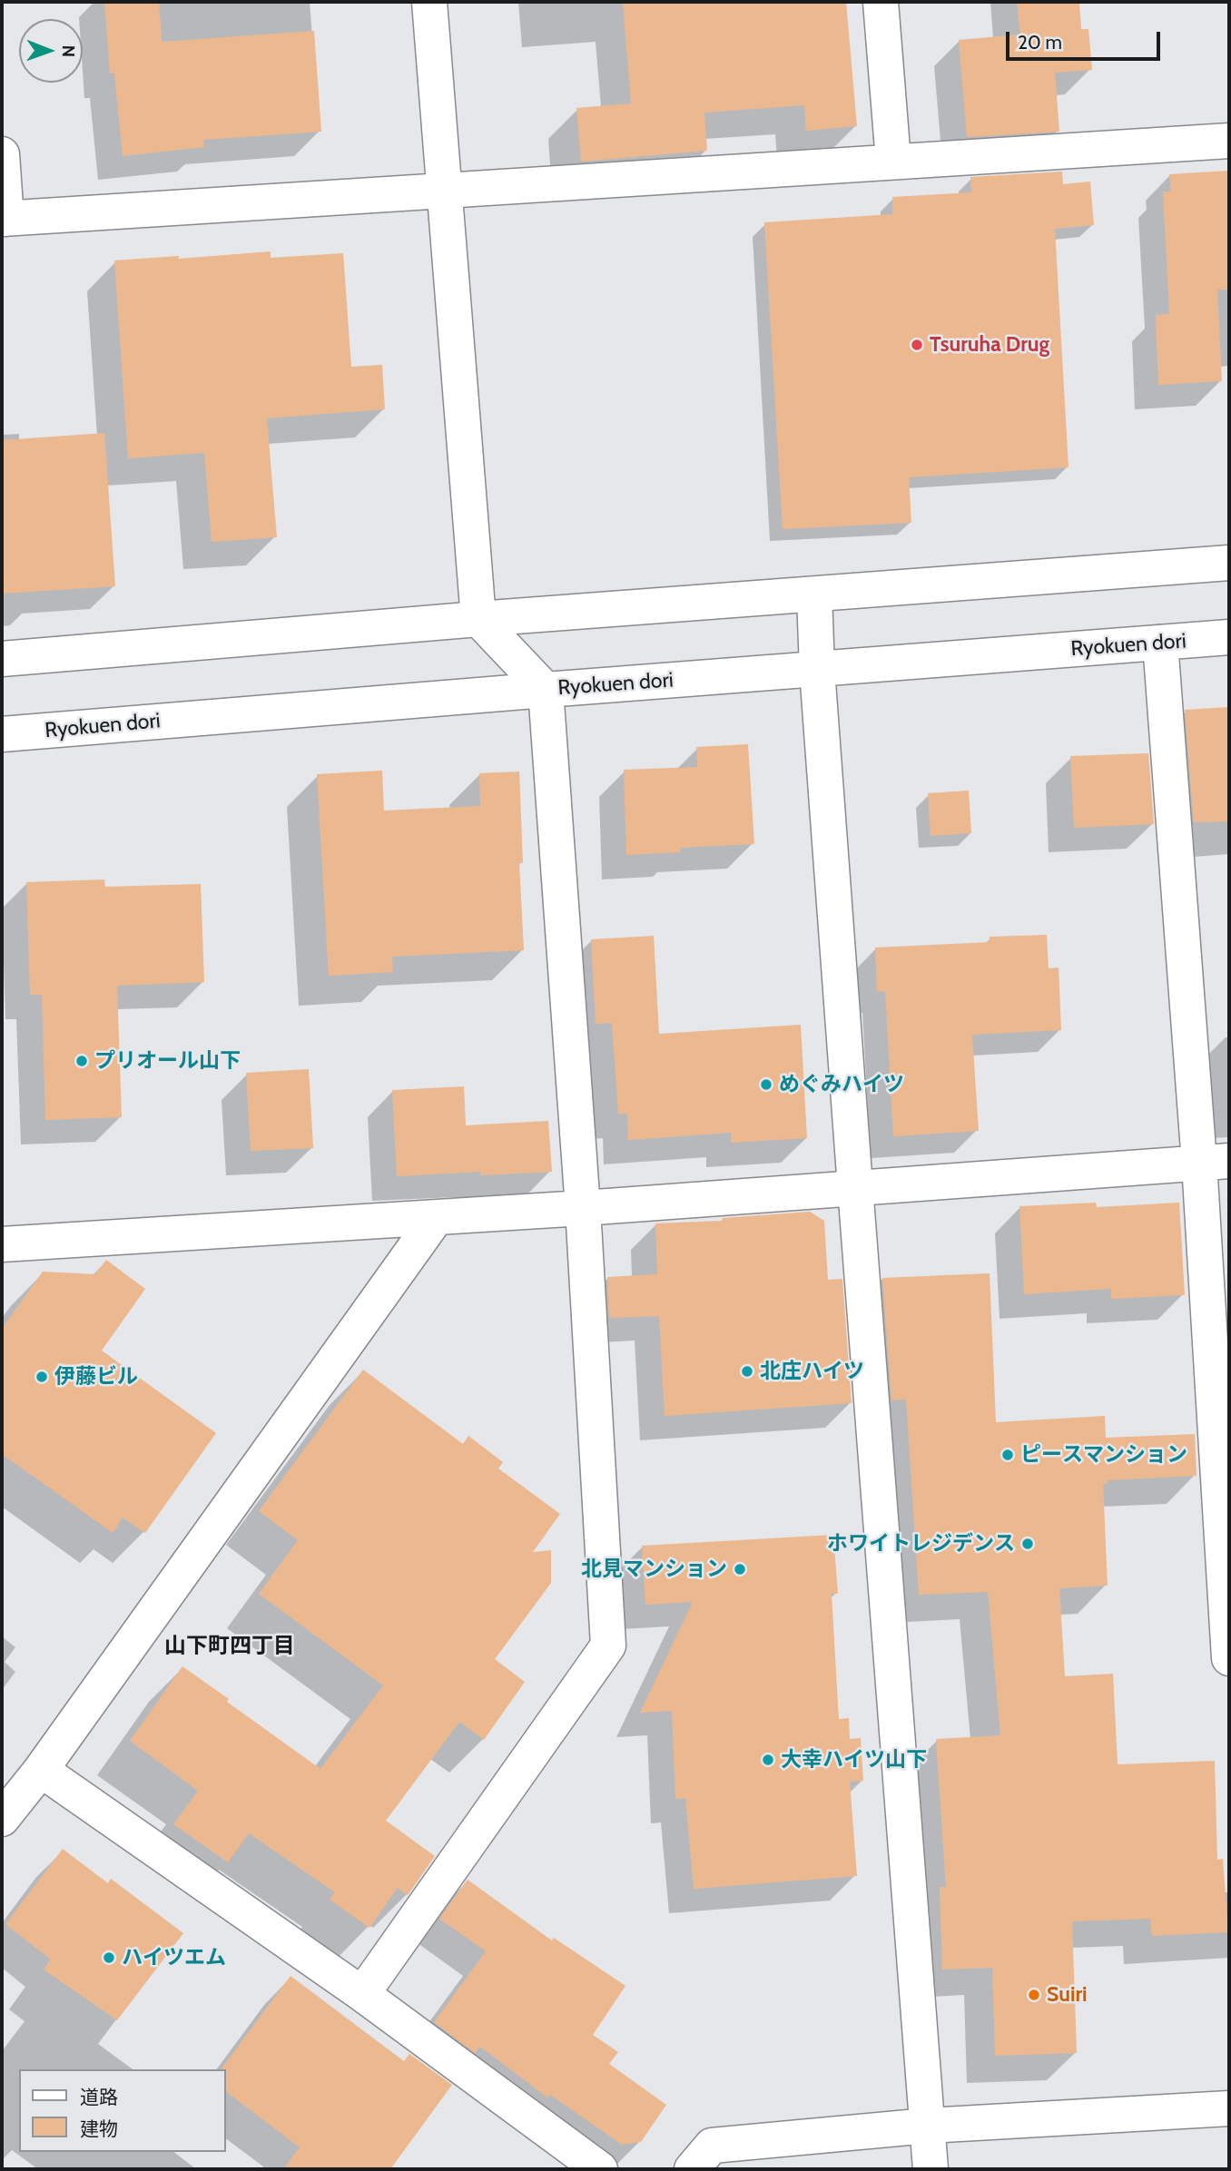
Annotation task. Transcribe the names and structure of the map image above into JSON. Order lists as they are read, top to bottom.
{
  "streets": {
    "street": ["Ryokuen dori"]
  },
  "districts": ["山下町四丁目"],
  "places": [
    "Tsuruha Drug",
    "プリオール山下",
    "めぐみハイツ",
    "北庄ハイツ",
    "伊藤ビル",
    "ピースマンション",
    "ホワイトレジデンス",
    "北見マンション",
    "大幸ハイツ山下",
    "ハイツエム",
    "Suiri"
  ],
  "legend": ["道路", "建物"],
  "scale_bar": "20 m",
  "north": "right"
}
